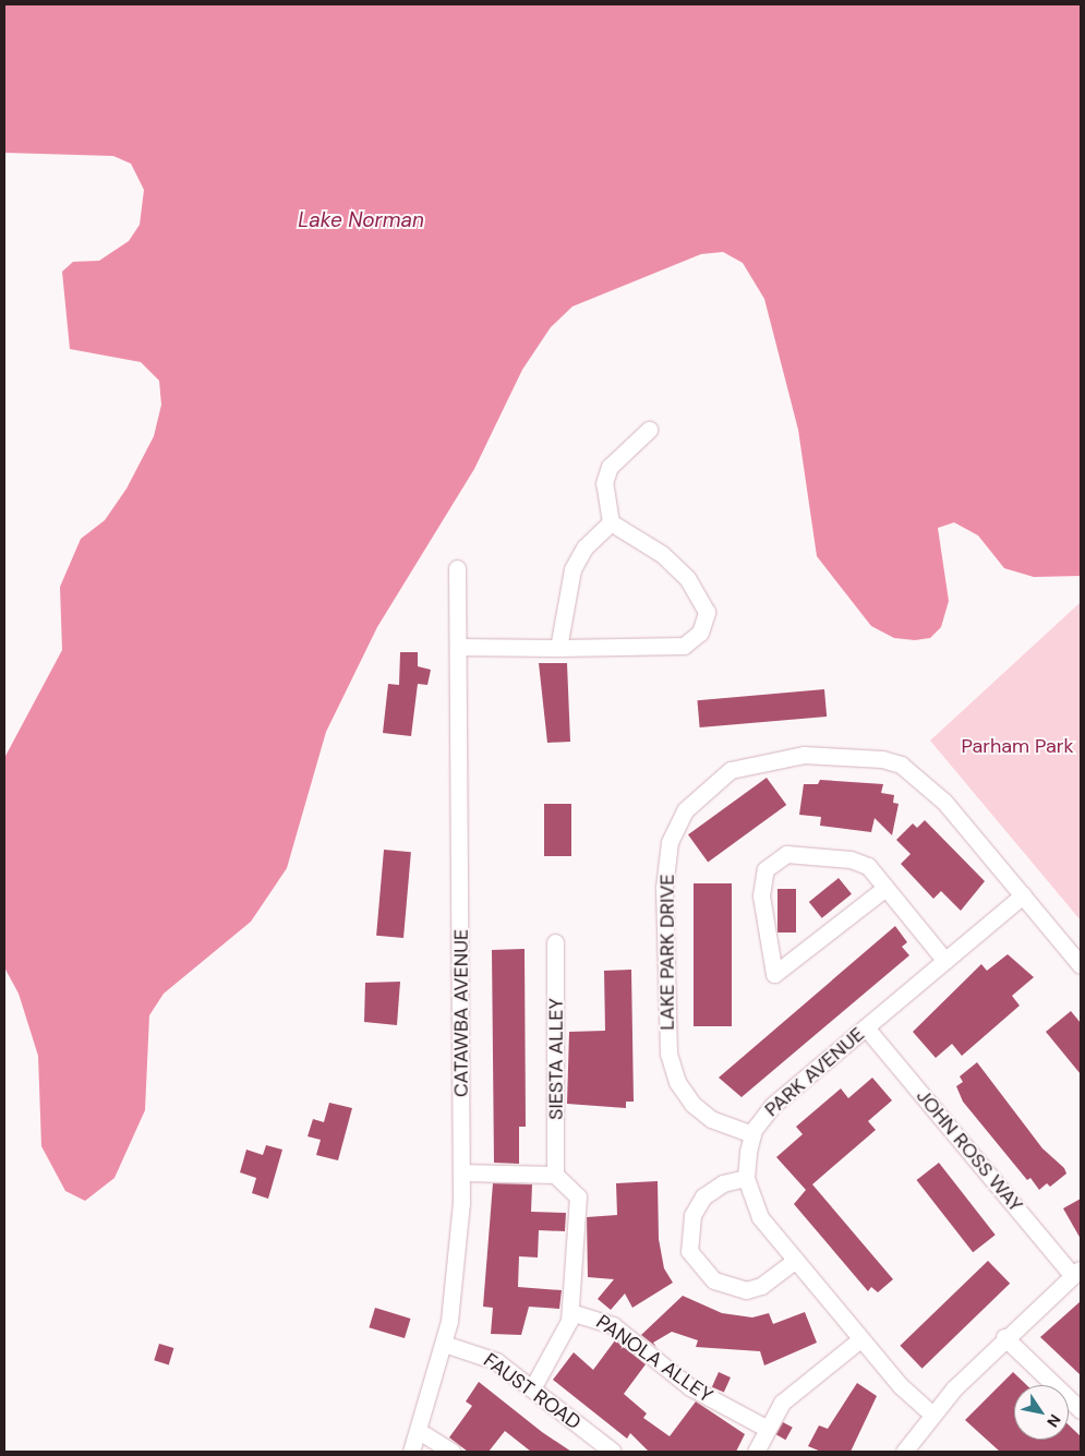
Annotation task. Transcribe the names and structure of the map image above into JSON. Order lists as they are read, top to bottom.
{
  "streets": {
    "street": [
      "LAKE PARK DRIVE",
      "CATAWBA AVENUE",
      "SIESTA ALLEY",
      "PARK AVENUE",
      "JOHN ROSS WAY",
      "PANOLA ALLEY",
      "FAUST ROAD"
    ]
  },
  "crossings": [
    ["LAKE PARK DRIVE", "PARK AVENUE"],
    ["CATAWBA AVENUE", "FAUST ROAD"],
    ["PARK AVENUE", "JOHN ROSS WAY"]
  ],
  "water": ["Lake Norman"],
  "parks": ["Parham Park"],
  "north": "bottom right"
}
